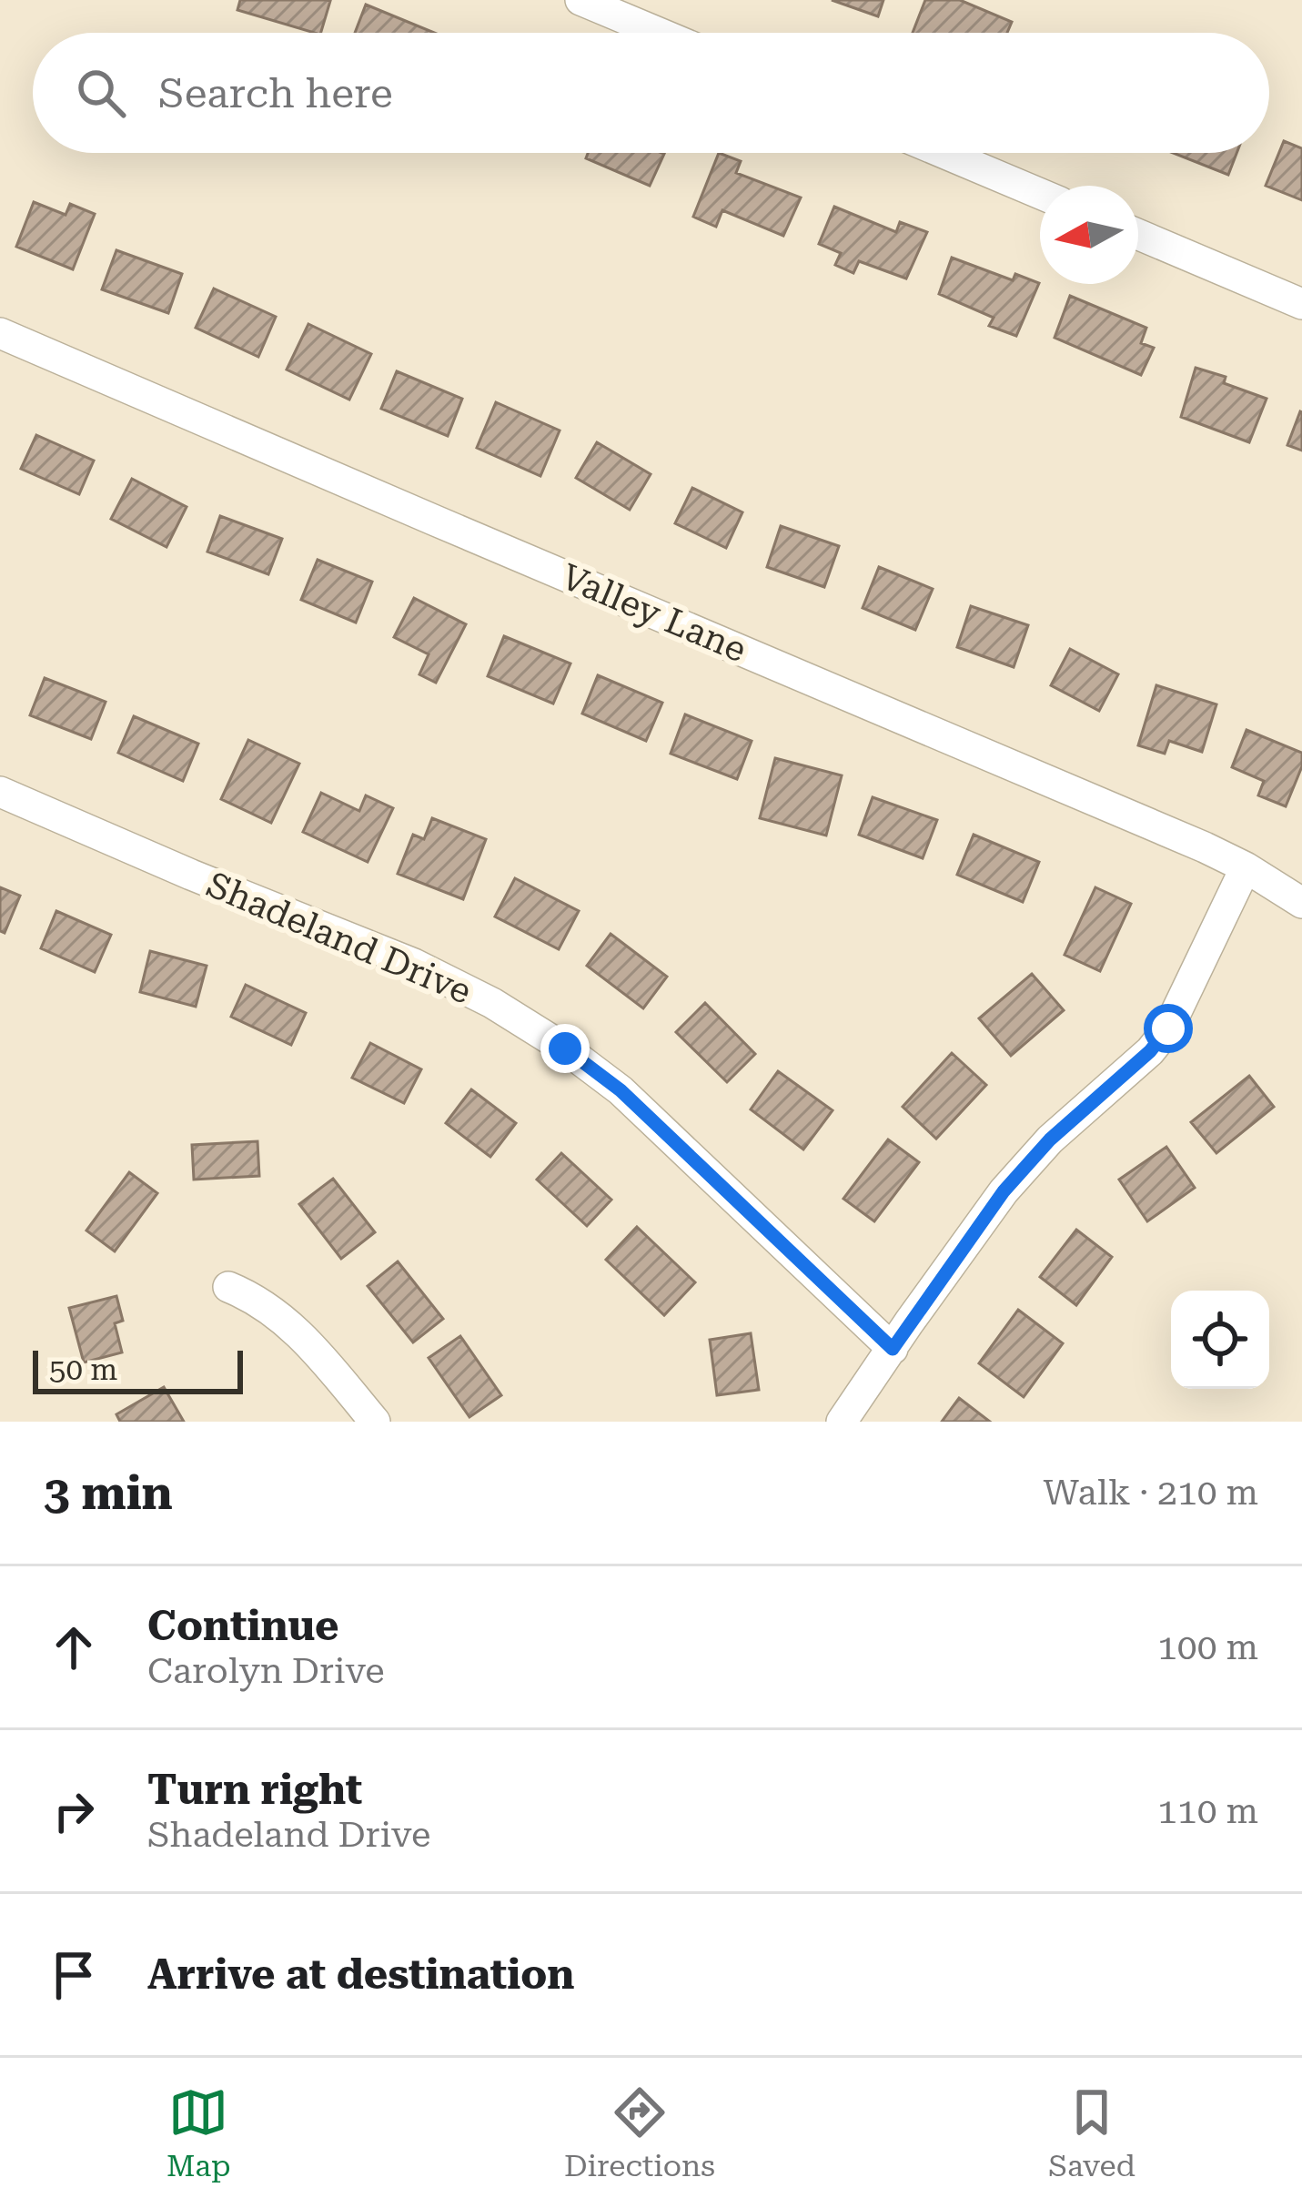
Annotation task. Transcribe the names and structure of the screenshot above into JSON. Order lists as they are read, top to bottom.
{
  "streets": {
    "street": ["Valley Lane", "Shadeland Drive"]
  },
  "scale_bar": "50 m",
  "north": "left",
  "page": {
    "search": "Search here",
    "scale": "50 m",
    "heading": ["3 min", "Walk · 210 m"],
    "list": [
      ["Continue", "Carolyn Drive", "100 m"],
      ["Turn right", "Shadeland Drive", "110 m"],
      "Arrive at destination"
    ],
    "nav": ["Map", "Directions", "Saved"]
  }
}
